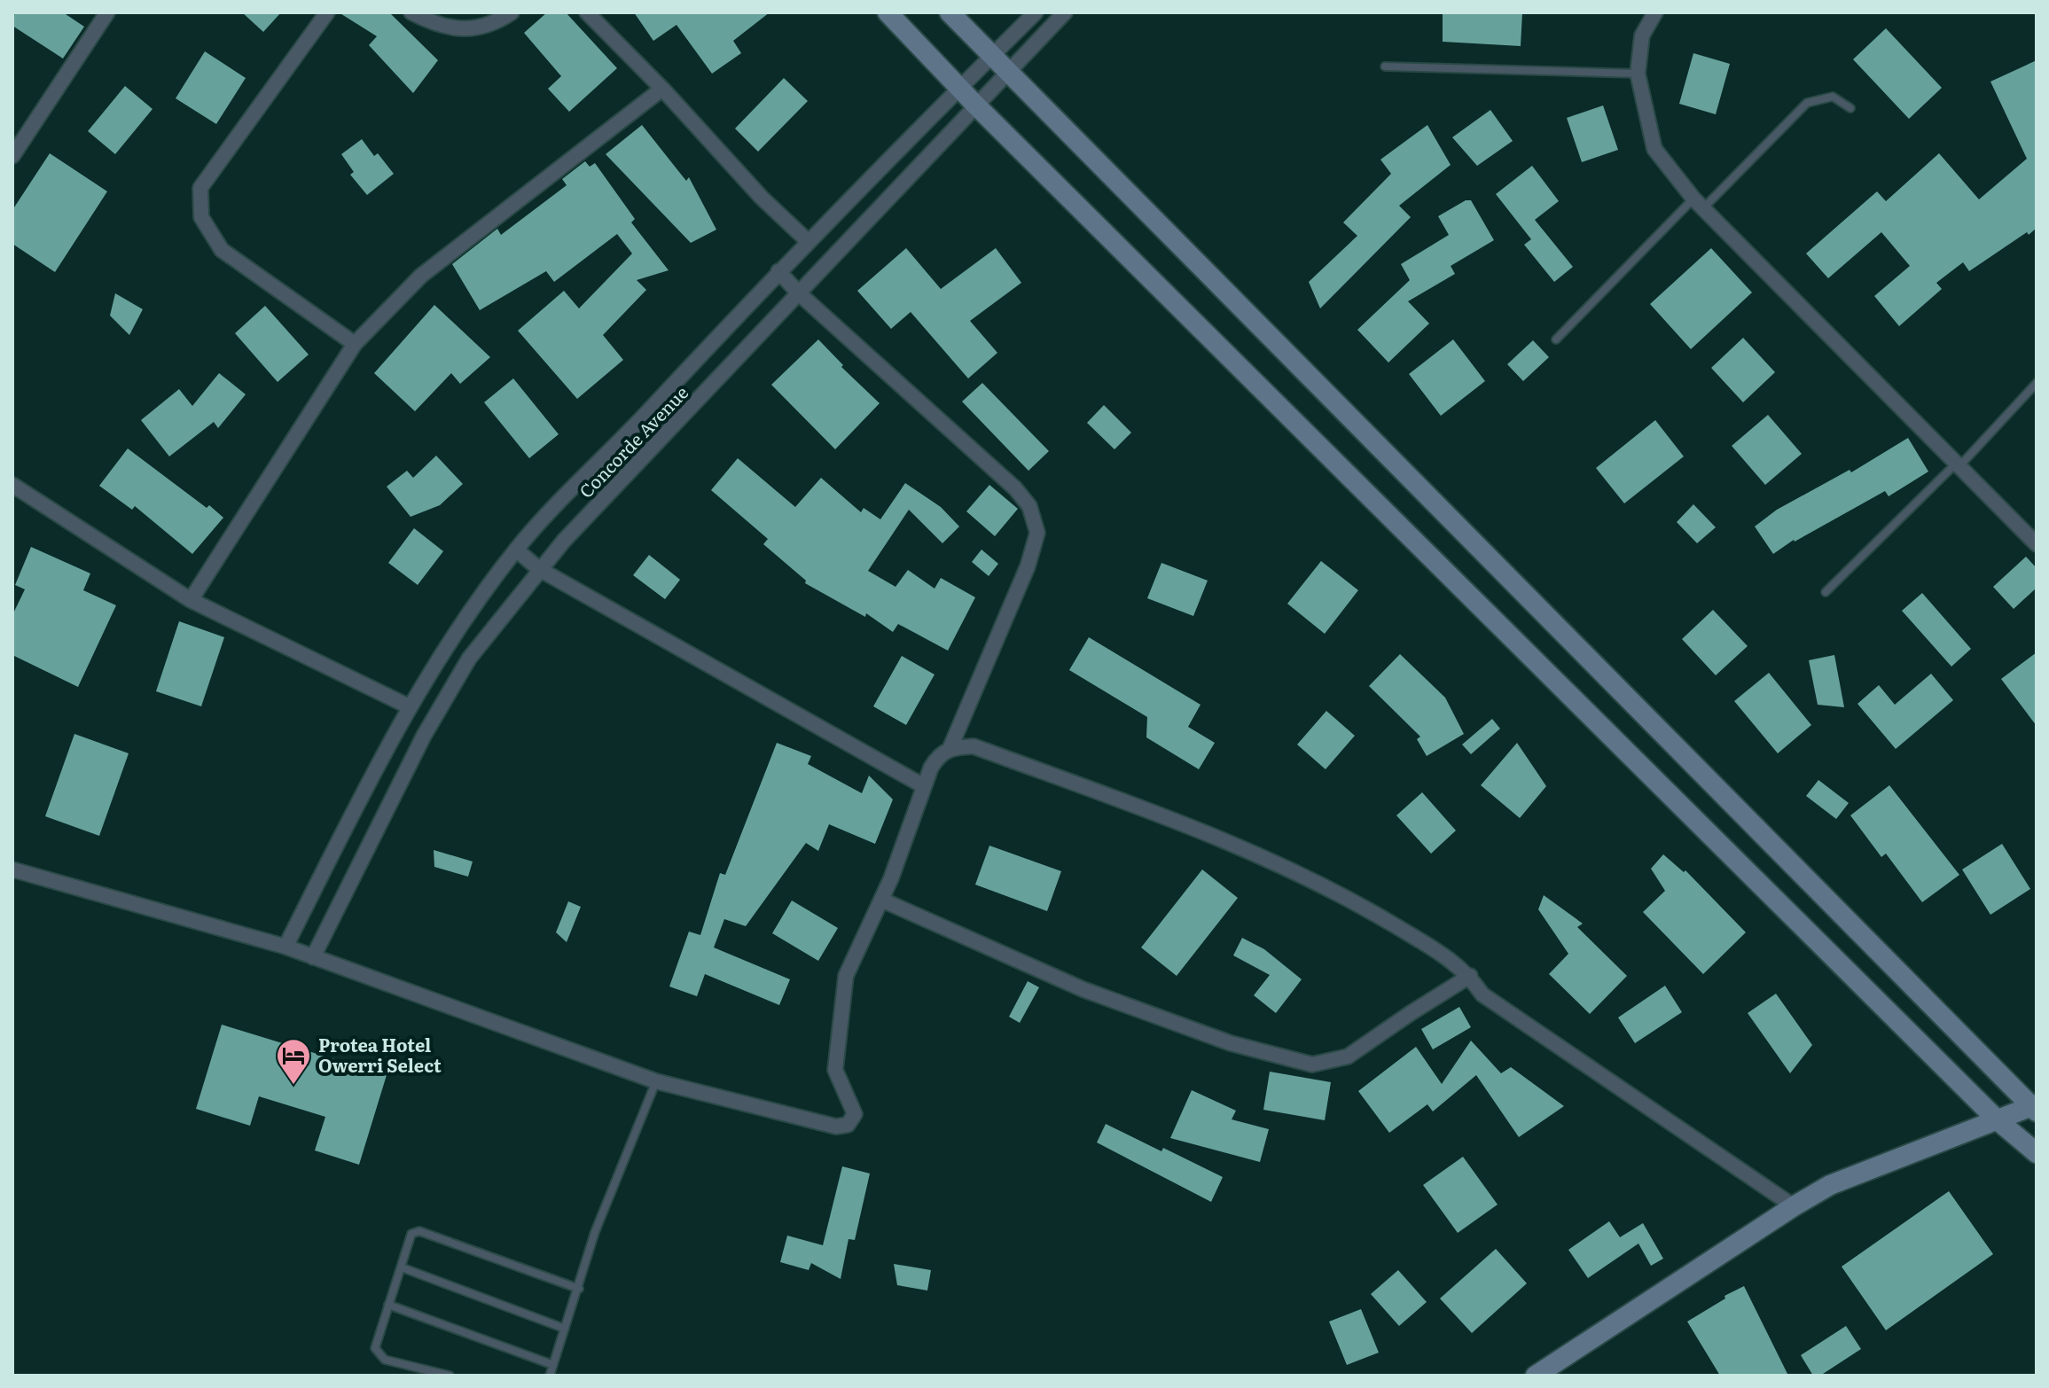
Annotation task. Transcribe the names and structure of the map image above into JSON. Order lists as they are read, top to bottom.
{
  "streets": {
    "street": ["Concorde Avenue"]
  },
  "places": {
    "hotel": ["Protea Hotel Owerri Select"]
  }
}
